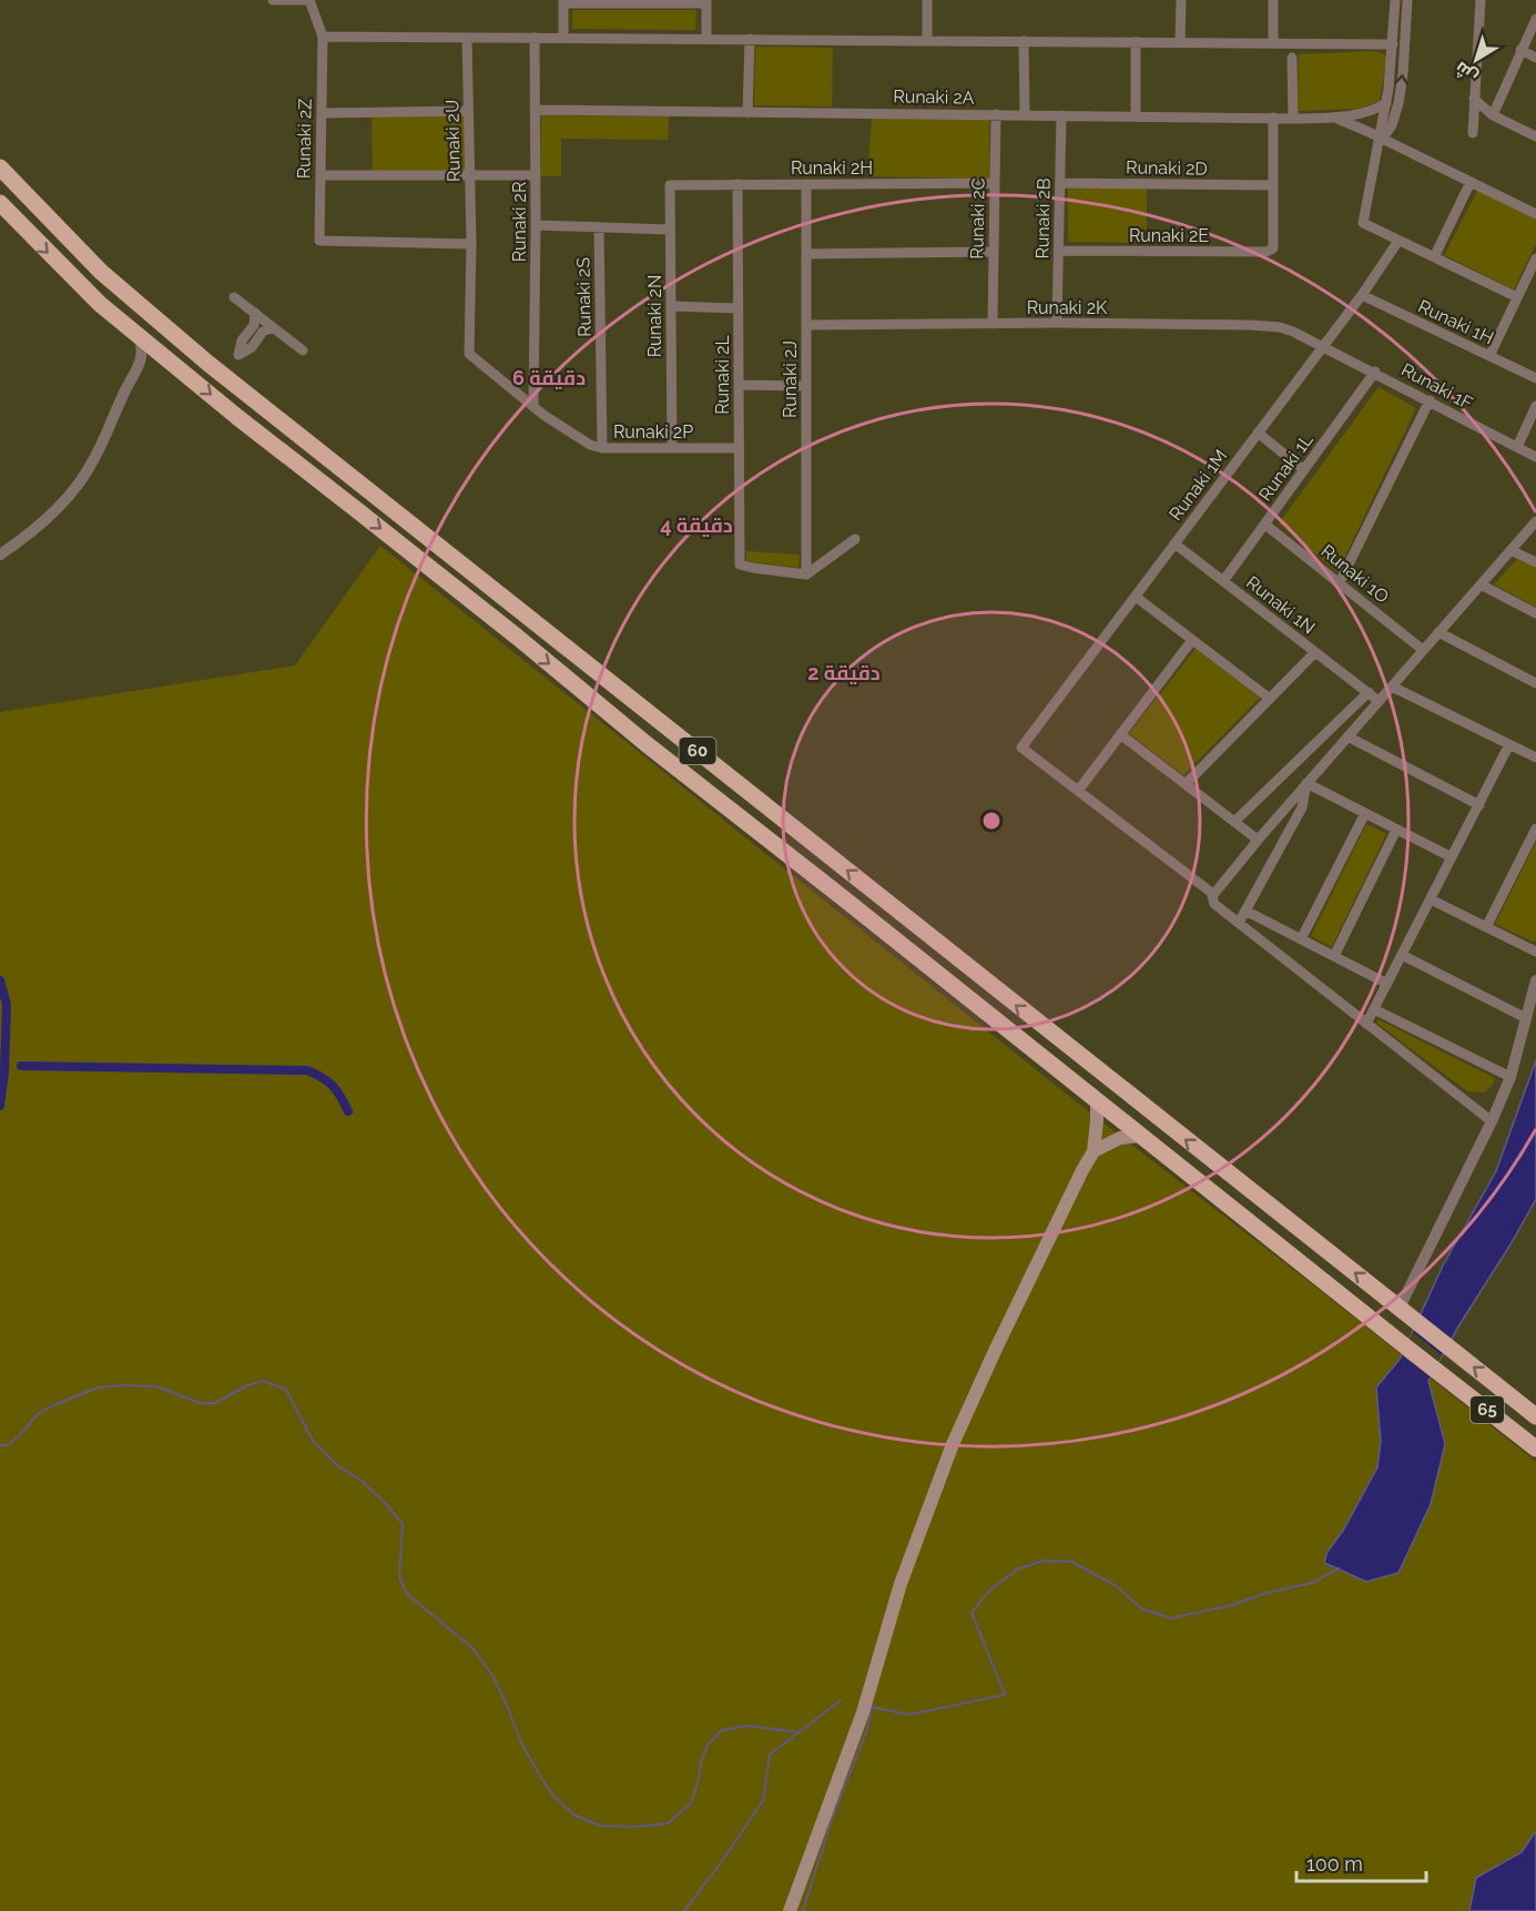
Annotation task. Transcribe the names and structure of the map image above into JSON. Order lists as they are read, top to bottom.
{
  "streets": {
    "highway": ["60", "65"],
    "street": [
      "Runaki 2A",
      "Runaki 2Z",
      "Runaki 2U",
      "Runaki 2H",
      "Runaki 2D",
      "Runaki 2C",
      "Runaki 2B",
      "Runaki 2R",
      "Runaki 2E",
      "Runaki 2S",
      "Runaki 2K",
      "Runaki 2N",
      "Runaki 1H",
      "Runaki 2L",
      "Runaki 2J",
      "Runaki 1F",
      "Runaki 2P",
      "Runaki 1L",
      "Runaki 1M",
      "Runaki 1O",
      "Runaki 1N"
    ]
  },
  "crossings": [
    ["Runaki 2A", "Runaki 2C"],
    ["Runaki 2A", "Runaki 2B"],
    ["Runaki 2A", "Runaki 2R"],
    ["Runaki 2Z", "Runaki 2U"],
    ["Runaki 2Z", "Runaki 2P"],
    ["Runaki 2U", "Runaki 2P"],
    ["Runaki 2H", "Runaki 2C"],
    ["Runaki 2H", "Runaki 2N"],
    ["Runaki 2H", "Runaki 2L"],
    ["Runaki 2H", "Runaki 2J"],
    ["Runaki 2D", "Runaki 2B"],
    ["Runaki 2D", "Runaki 2E"],
    ["Runaki 2C", "Runaki 2K"],
    ["Runaki 2B", "Runaki 2E"],
    ["Runaki 2B", "Runaki 2K"],
    ["Runaki 2R", "Runaki 2P"],
    ["Runaki 2S", "Runaki 2P"],
    ["Runaki 2K", "Runaki 2J"],
    ["Runaki 2K", "Runaki 1F"],
    ["Runaki 2K", "Runaki 1M"],
    ["Runaki 2N", "Runaki 2P"],
    ["Runaki 1H", "Runaki 1M"],
    ["Runaki 2L", "Runaki 2J"],
    ["Runaki 2L", "Runaki 2P"],
    ["Runaki 1F", "Runaki 1L"],
    ["Runaki 1F", "Runaki 1M"],
    ["Runaki 1L", "Runaki 1O"],
    ["Runaki 1L", "Runaki 1N"],
    ["Runaki 1M", "Runaki 1N"],
    ["60", "65"]
  ],
  "scale_bar": "100 m",
  "north": "bottom left",
  "rings": ["6 دقيقة", "4 دقيقة", "2 دقيقة"]
}
